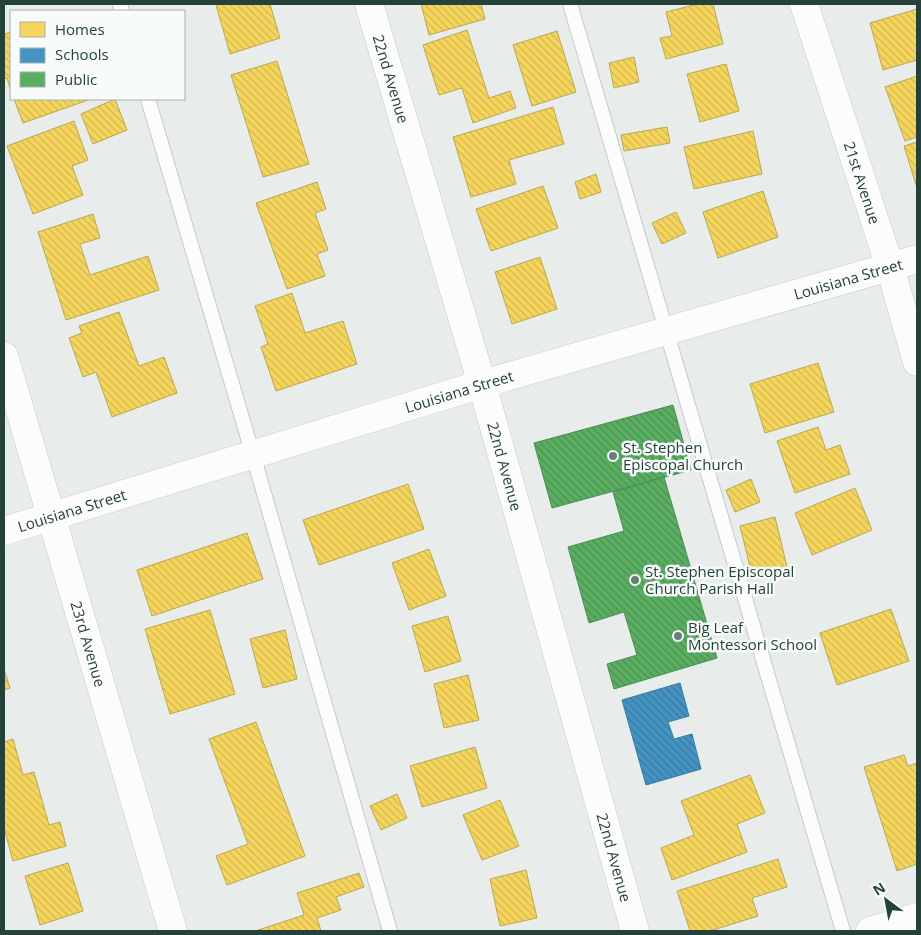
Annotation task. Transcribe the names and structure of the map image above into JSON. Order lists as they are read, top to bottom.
{
  "streets": {
    "street": [
      "22nd Avenue",
      "21st Avenue",
      "Louisiana Street",
      "23rd Avenue"
    ]
  },
  "crossings": [
    ["22nd Avenue", "Louisiana Street"],
    ["21st Avenue", "Louisiana Street"],
    ["Louisiana Street", "23rd Avenue"]
  ],
  "places": ["St. Stephen Episcopal Church", "St. Stephen Episcopal Church Parish Hall", "Big Leaf Montessori School"],
  "legend": ["Homes", "Schools", "Public"],
  "north": "top left"
}
